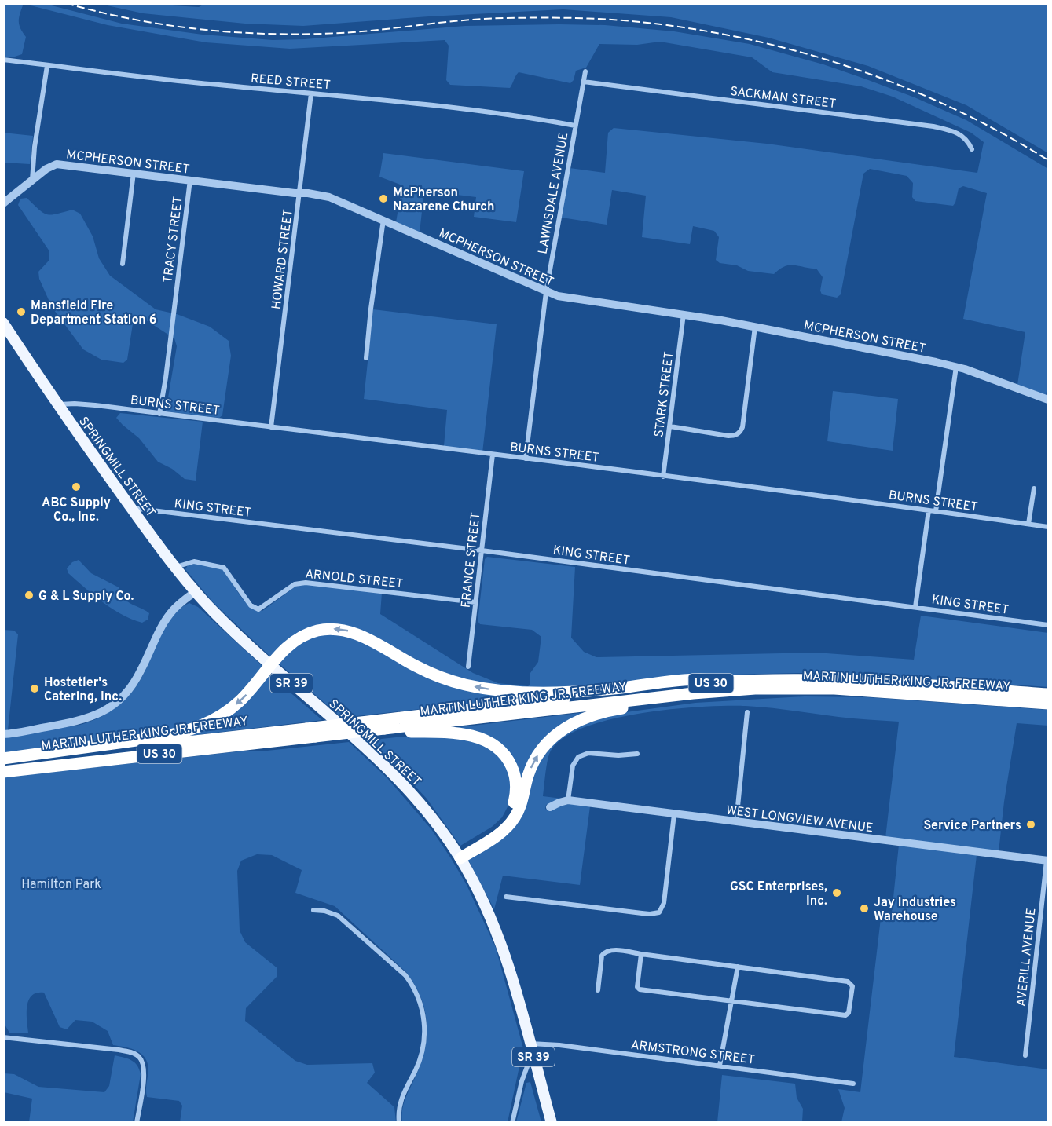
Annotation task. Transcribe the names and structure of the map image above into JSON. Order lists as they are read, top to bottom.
{
  "streets": {
    "highway": ["MARTIN LUTHER KING JR. FREEWAY", "US 30"],
    "main road": ["SPRINGMILL STREET", "SR 39"],
    "street": [
      "REED STREET",
      "SACKMAN STREET",
      "MCPHERSON STREET",
      "LAWNSDALE AVENUE",
      "TRACY STREET",
      "HOWARD STREET",
      "STARK STREET",
      "BURNS STREET",
      "KING STREET",
      "FRANCE STREET",
      "ARNOLD STREET",
      "WEST LONGVIEW AVENUE",
      "AVERILL AVENUE",
      "ARMSTRONG STREET"
    ]
  },
  "crossings": [
    ["REED STREET", "LAWNSDALE AVENUE"],
    ["REED STREET", "HOWARD STREET"],
    ["SACKMAN STREET", "LAWNSDALE AVENUE"],
    ["MCPHERSON STREET", "LAWNSDALE AVENUE"],
    ["MCPHERSON STREET", "TRACY STREET"],
    ["MCPHERSON STREET", "HOWARD STREET"],
    ["MCPHERSON STREET", "STARK STREET"],
    ["LAWNSDALE AVENUE", "BURNS STREET"],
    ["TRACY STREET", "BURNS STREET"],
    ["HOWARD STREET", "BURNS STREET"],
    ["STARK STREET", "BURNS STREET"],
    ["BURNS STREET", "SPRINGMILL STREET"],
    ["BURNS STREET", "FRANCE STREET"],
    ["SPRINGMILL STREET", "KING STREET"],
    ["SPRINGMILL STREET", "ARNOLD STREET"],
    ["SPRINGMILL STREET", "ARMSTRONG STREET"],
    ["KING STREET", "FRANCE STREET"],
    ["FRANCE STREET", "ARNOLD STREET"],
    ["WEST LONGVIEW AVENUE", "AVERILL AVENUE"]
  ],
  "parks": ["Hamilton Park"],
  "places": [
    "McPherson Nazarene Church",
    "Mansfield Fire Department Station 6",
    "ABC Supply Co., Inc.",
    "G & L Supply Co.",
    "Hostetler's Catering, Inc.",
    "Service Partners",
    "GSC Enterprises, Inc.",
    "Jay Industries Warehouse"
  ]
}
